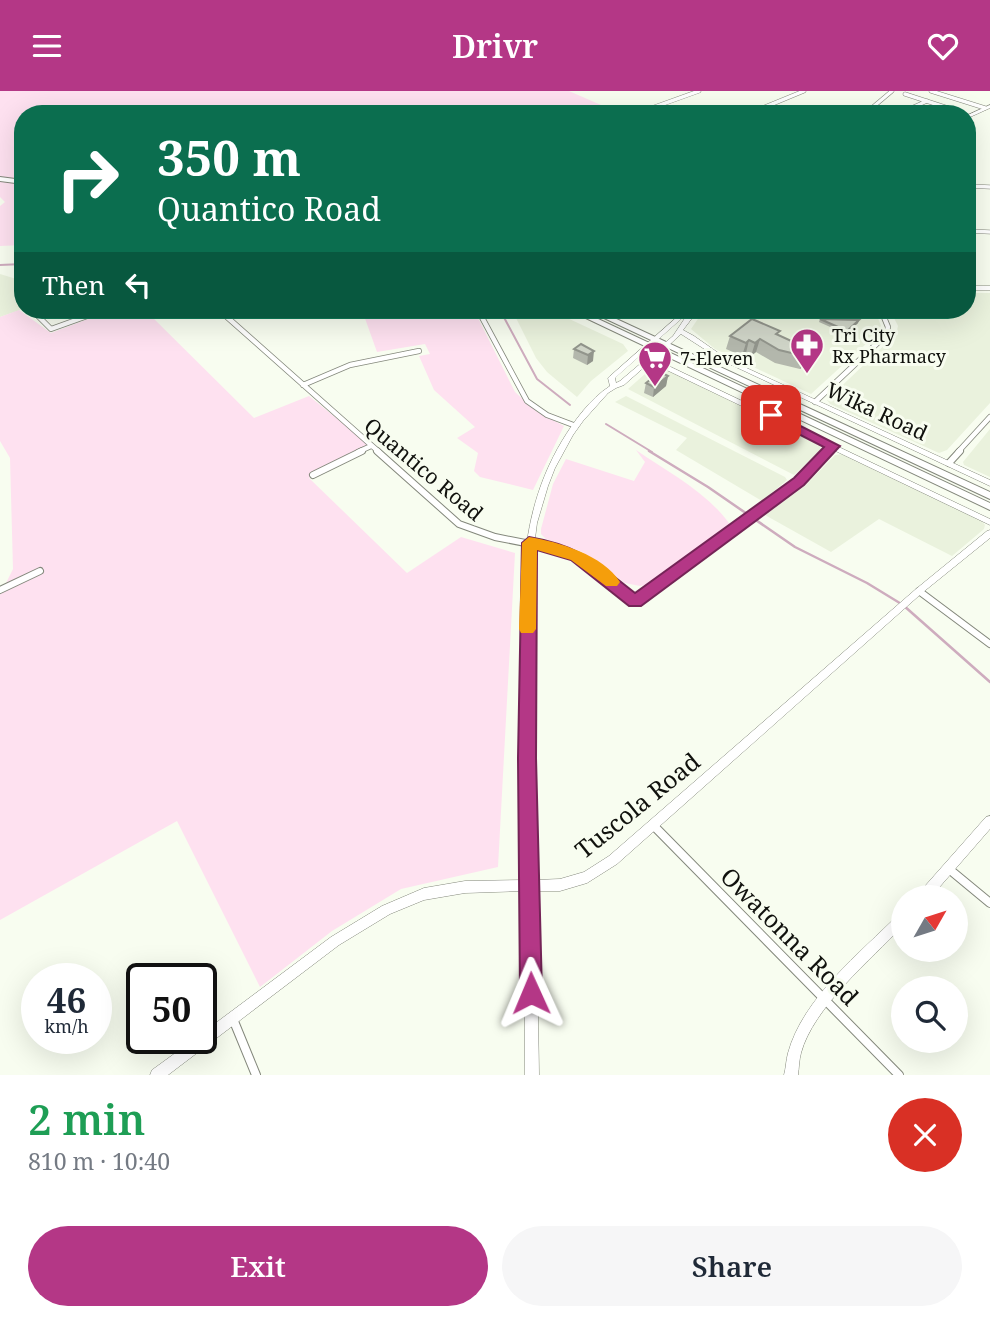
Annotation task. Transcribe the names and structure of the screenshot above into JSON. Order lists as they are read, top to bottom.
{
  "streets": {
    "street": [
      "Wika Road",
      "Quantico Road",
      "Tuscola Road",
      "Owatonna Road"
    ]
  },
  "crossings": [
    ["Tuscola Road", "Owatonna Road"]
  ],
  "places": {
    "pharmacy": ["Tri City Rx Pharmacy"],
    "supermarket": ["7-Eleven"]
  },
  "north": "top right",
  "page": {
    "header": "Drivr",
    "turn": ["350 m", "Quantico Road"],
    "then": "Then",
    "speed": "46 km/h",
    "limit": "50",
    "heading": ["2 min", "810 m · 10:40"],
    "buttons": ["Exit", "Share"]
  }
}
